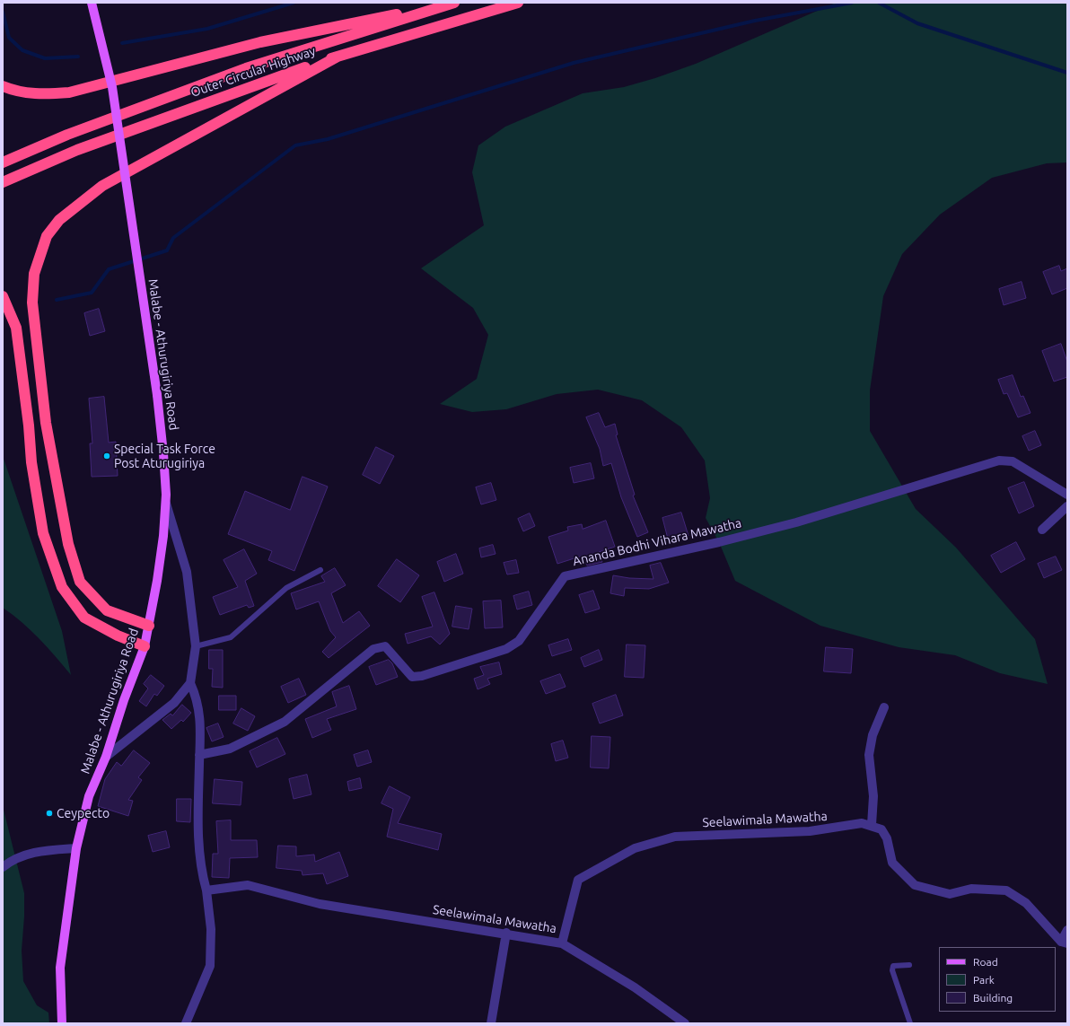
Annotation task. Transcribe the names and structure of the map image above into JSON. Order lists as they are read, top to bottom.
{
  "streets": {
    "highway": ["Outer Circular Highway"],
    "main road": ["Malabe - Athurugiriya Road"],
    "street": ["Ananda Bodhi Vihara Mawatha", "Seelawimala Mawatha"]
  },
  "places": ["Special Task Force Post Aturugiriya", "Ceypecto"],
  "legend": ["Road", "Park", "Building"]
}
